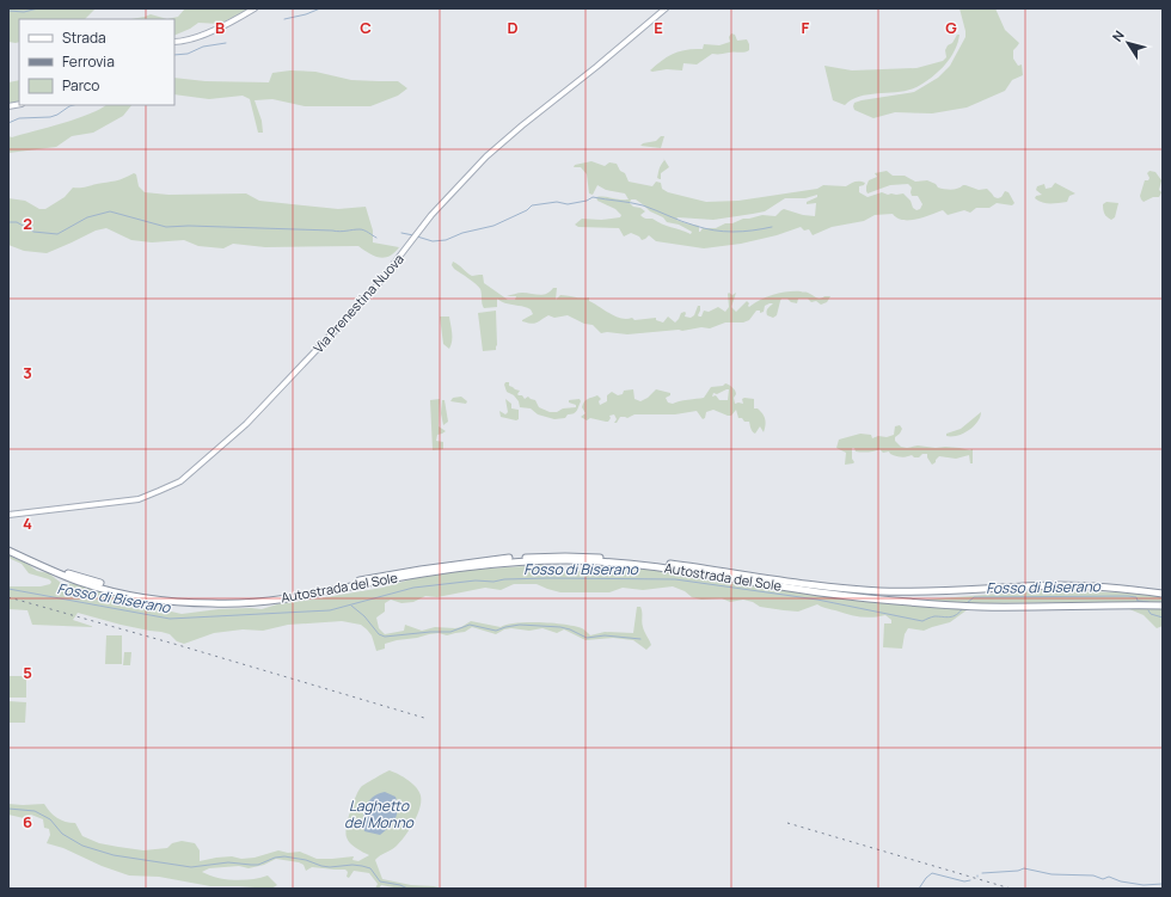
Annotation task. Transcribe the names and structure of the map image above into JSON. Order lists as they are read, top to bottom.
{
  "streets": {
    "highway": ["Autostrada del Sole"],
    "main road": ["Via Prenestina Nuova"]
  },
  "water": ["Fosso di Biserano", "Laghetto del Monno"],
  "legend": ["Strada", "Ferrovia", "Parco"],
  "north": "top left",
  "grid": {
    "columns": [
      "B",
      "C",
      "D",
      "E",
      "F",
      "G"
    ],
    "rows": [
      "2",
      "3",
      "4",
      "5",
      "6"
    ]
  }
}
